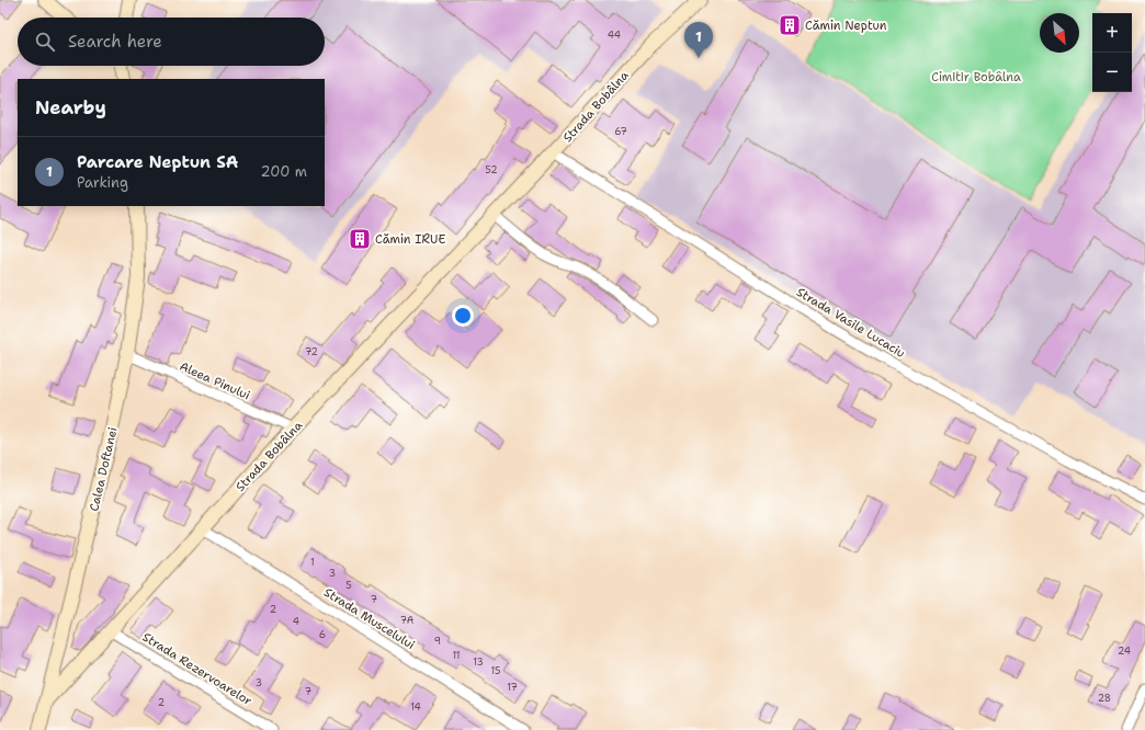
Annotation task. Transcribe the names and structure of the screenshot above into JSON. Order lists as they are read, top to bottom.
{
  "streets": {
    "main road": ["Strada Bobâlna", "Calea Doftanei"],
    "street": [
      "Strada Vasile Lucaciu",
      "Aleea Pinului",
      "Strada Muscelului",
      "Strada Rezervoarelor"
    ]
  },
  "crossings": [
    ["Strada Bobâlna", "Strada Vasile Lucaciu"],
    ["Strada Bobâlna", "Aleea Pinului"],
    ["Strada Bobâlna", "Calea Doftanei"],
    ["Strada Bobâlna", "Strada Muscelului"],
    ["Strada Bobâlna", "Strada Rezervoarelor"],
    ["Aleea Pinului", "Calea Doftanei"]
  ],
  "parks": ["Cimitir Bobâlna"],
  "places": {
    "building": ["Cămin Neptun", "Cămin IRUE"]
  },
  "house_numbers": [
    "44",
    "67",
    "52",
    "72",
    "1",
    "3",
    "5",
    "7",
    "2",
    "7A",
    "4",
    "6",
    "9",
    "24",
    "11",
    "13",
    "15",
    "3",
    "17",
    "7",
    "28",
    "2",
    "14"
  ],
  "north": "bottom right",
  "page": {
    "map_buttons": ["+", "−"],
    "search": "Search here",
    "pins": "1",
    "heading": "Nearby",
    "list": [
      {
        "mark": "1",
        "name": "Parcare Neptun SA",
        "note": "Parking",
        "value": "200 m"
      }
    ]
  }
}
